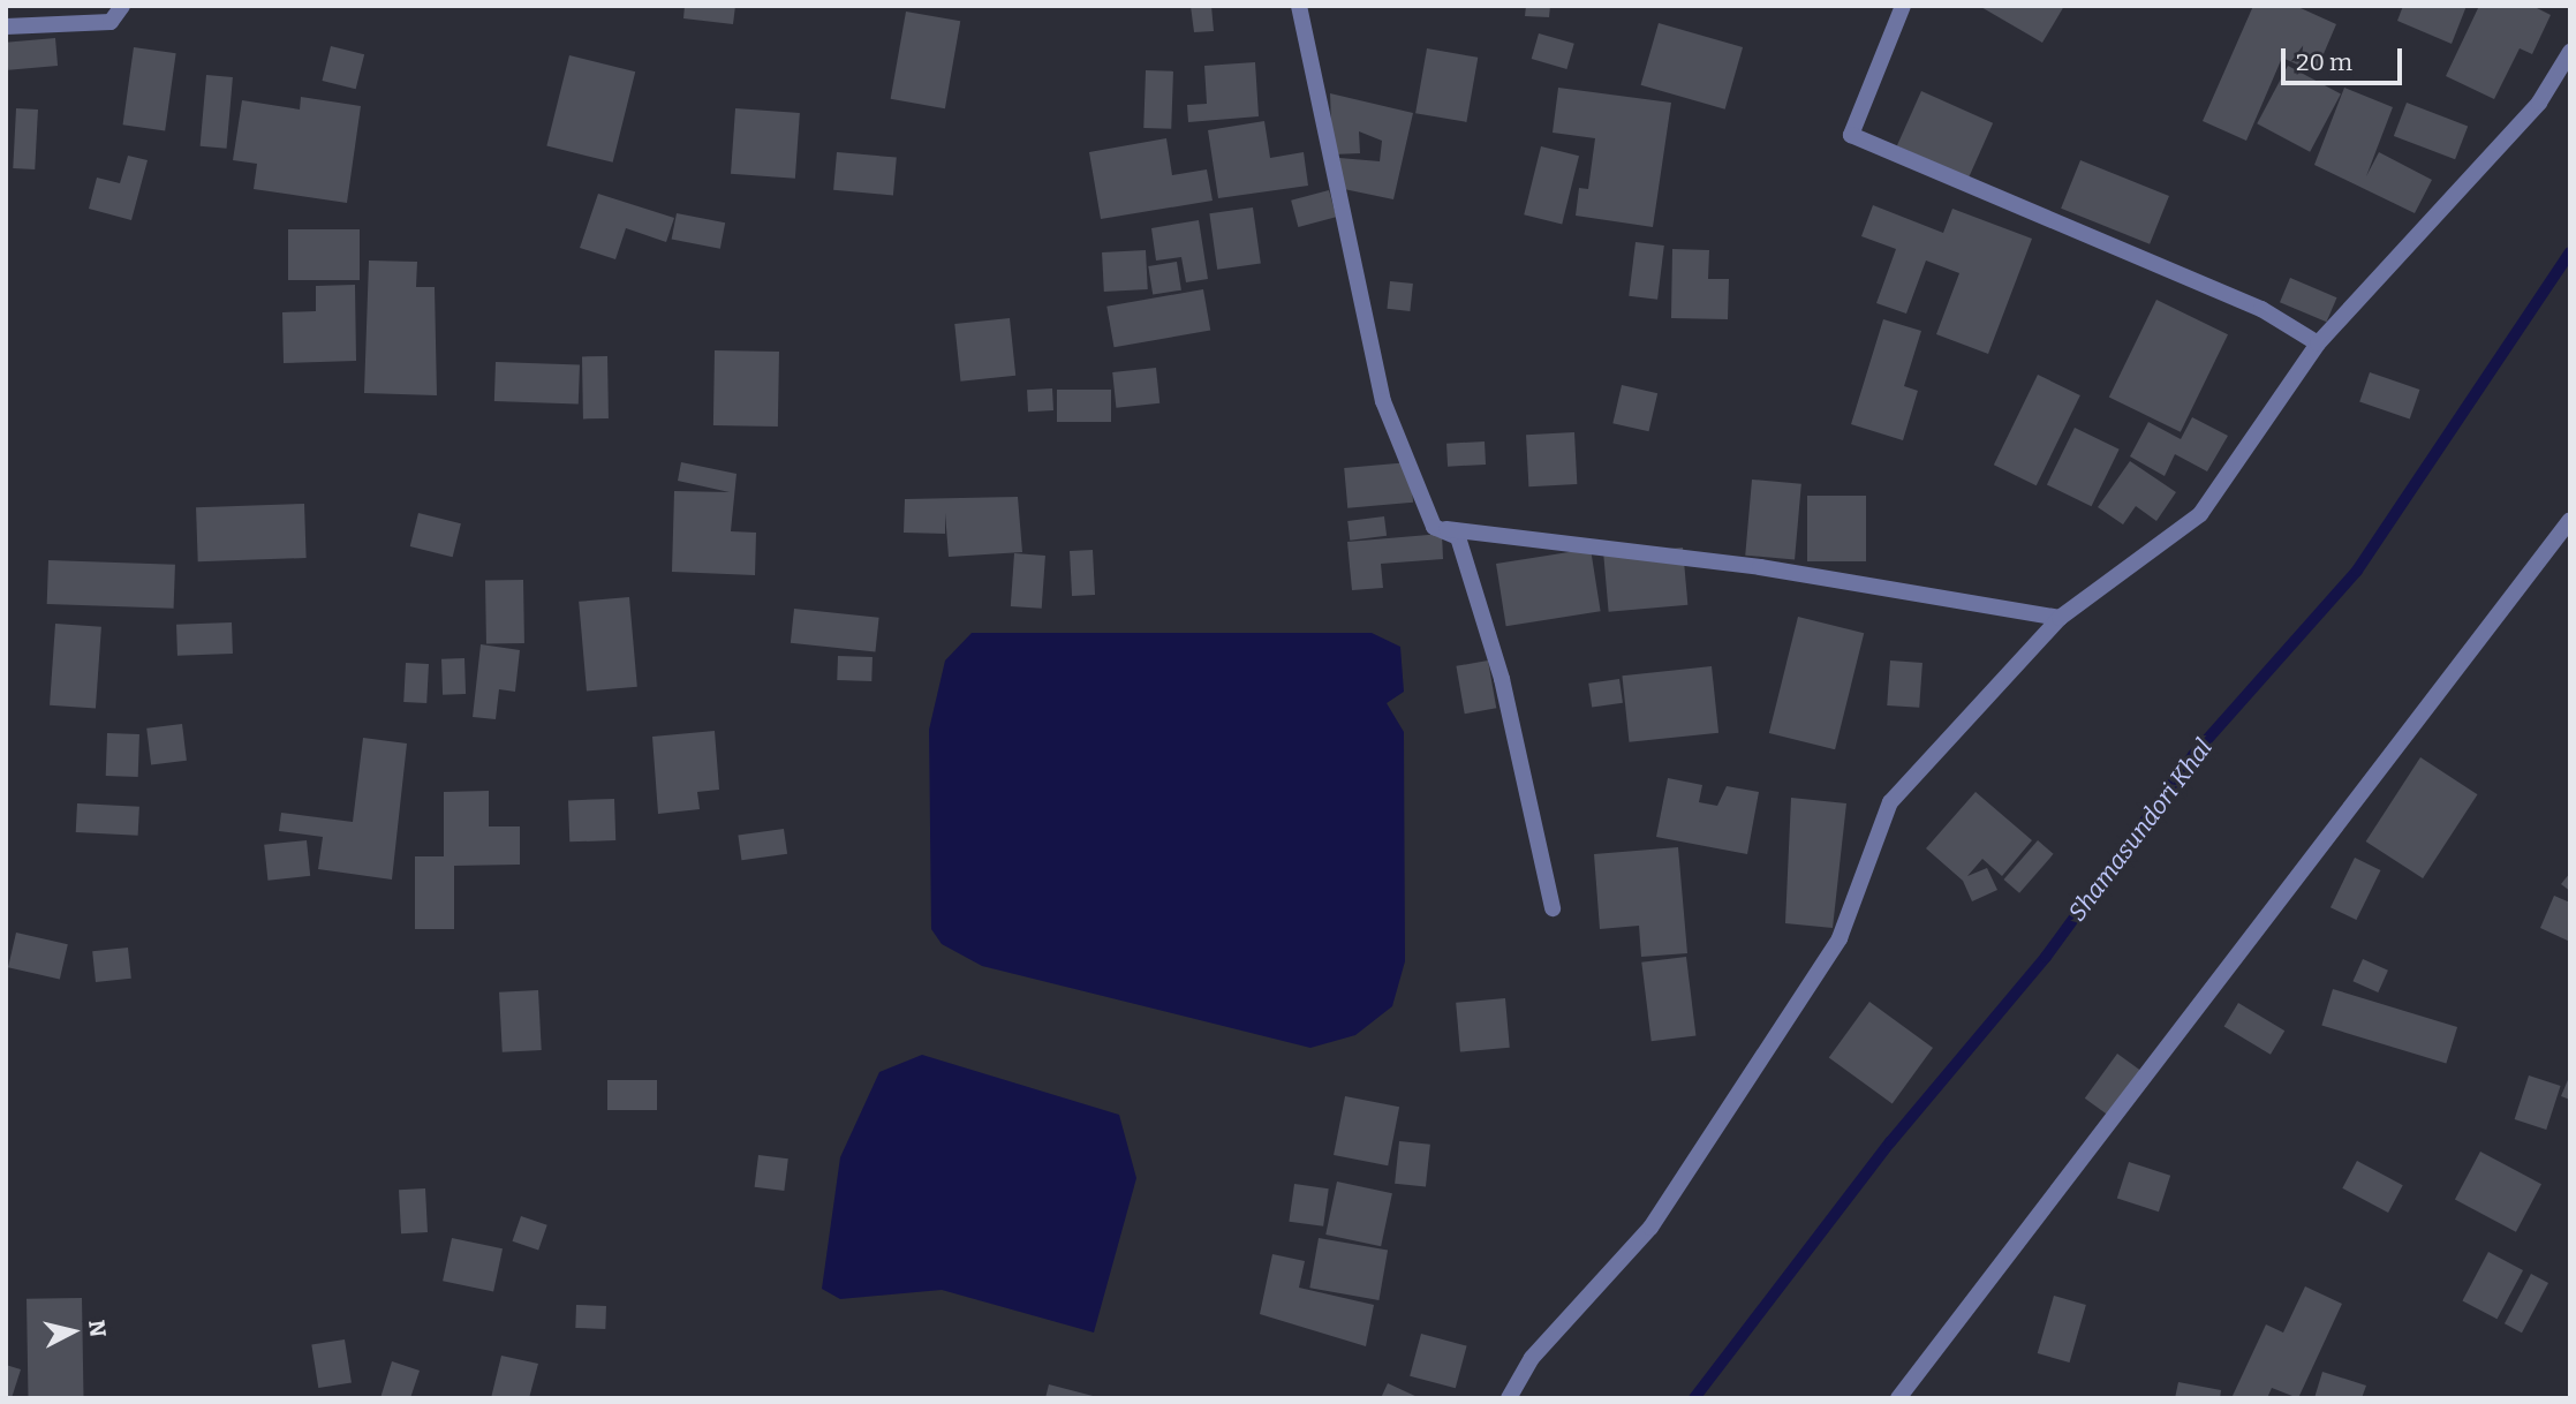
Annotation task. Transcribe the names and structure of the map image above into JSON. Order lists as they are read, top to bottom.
{
  "water": ["Shamasundori Khal"],
  "scale_bar": "20 m",
  "north": "right"
}
